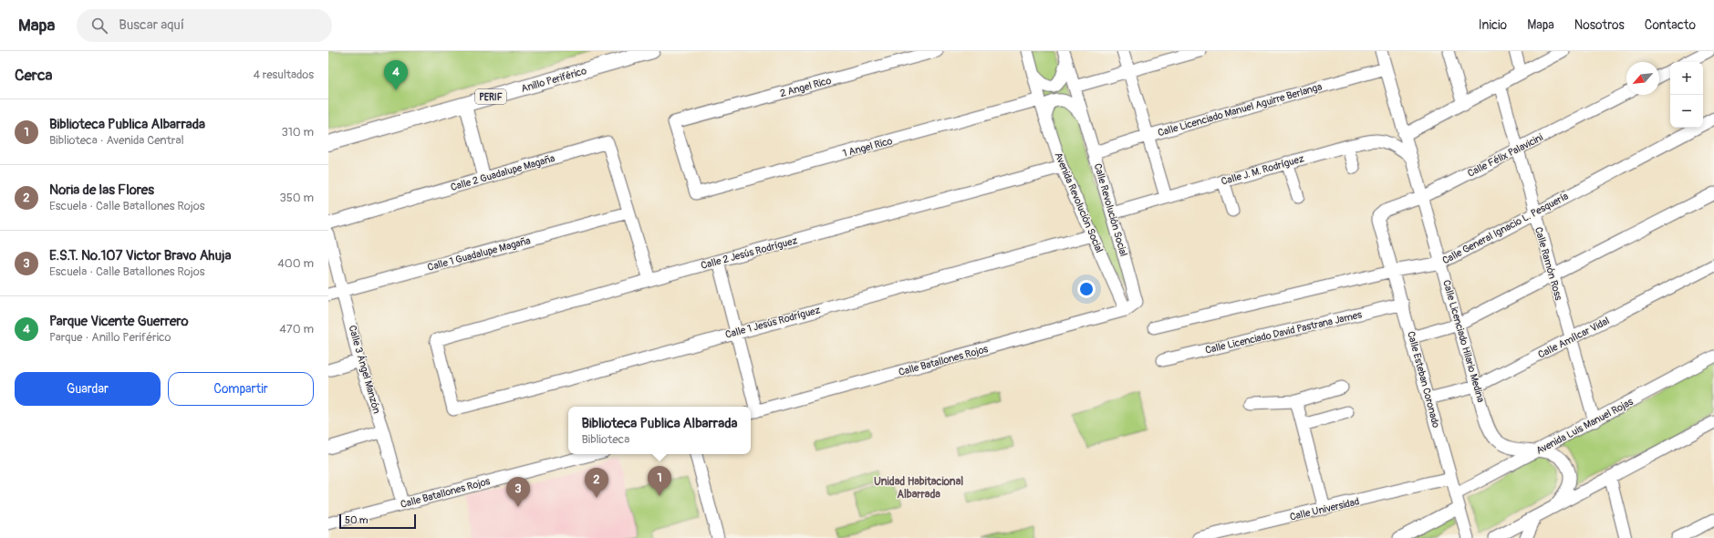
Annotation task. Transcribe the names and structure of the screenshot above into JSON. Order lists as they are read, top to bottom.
{
  "streets": {
    "main road": ["Anillo Periférico", "PERIF"],
    "street": [
      "2 Angel Rico",
      "Calle Licenciado Manuel Aguirre Berlanga",
      "1 Angel Rico",
      "Calle Félix Palavicini",
      "Calle J. M. Rodríguez",
      "Calle 2 Guadalupe Magaña",
      "Avenida Revolución Social",
      "Calle Revolución Social",
      "Calle General Ignacio L. Pesquería",
      "Calle 2 Jesús Rodríguez",
      "Calle 1 Guadalupe Magaña",
      "Calle Ramón Ross",
      "Calle 1 Jesús Rodríguez",
      "Calle Licenciado David Pastrana James",
      "Calle Amílcar Vidal",
      "Calle Licenciado Hilario Medina",
      "Calle Batallones Rojos",
      "Calle 3 Ángel Manzón",
      "Calle Esteban Coronado",
      "Avenida Luis Manuel Rojas",
      "Calle Universidad"
    ]
  },
  "crossings": [
    ["2 Angel Rico", "1 Angel Rico"],
    ["Calle Licenciado Manuel Aguirre Berlanga", "Calle Revolución Social"],
    ["Calle Licenciado Manuel Aguirre Berlanga", "Calle Licenciado Hilario Medina"],
    ["1 Angel Rico", "Avenida Revolución Social"],
    ["Calle Félix Palavicini", "Calle Ramón Ross"],
    ["Calle Félix Palavicini", "Calle Licenciado Hilario Medina"],
    ["Calle Félix Palavicini", "Calle Esteban Coronado"],
    ["Calle J. M. Rodríguez", "Calle Revolución Social"],
    ["Calle J. M. Rodríguez", "Calle Licenciado Hilario Medina"],
    ["Calle 2 Guadalupe Magaña", "Calle 1 Guadalupe Magaña"],
    ["Avenida Revolución Social", "Calle Revolución Social"],
    ["Avenida Revolución Social", "Calle 2 Jesús Rodríguez"],
    ["Avenida Revolución Social", "Calle 1 Jesús Rodríguez"],
    ["Avenida Revolución Social", "Calle Batallones Rojos"],
    ["Calle Revolución Social", "Calle Batallones Rojos"],
    ["Calle General Ignacio L. Pesquería", "Calle Ramón Ross"],
    ["Calle General Ignacio L. Pesquería", "Calle Licenciado Hilario Medina"],
    ["Calle General Ignacio L. Pesquería", "Calle Esteban Coronado"],
    ["Calle 2 Jesús Rodríguez", "Calle 1 Jesús Rodríguez"],
    ["Calle 1 Guadalupe Magaña", "Calle 3 Ángel Manzón"],
    ["Calle Ramón Ross", "Calle Amílcar Vidal"],
    ["Calle Ramón Ross", "Avenida Luis Manuel Rojas"],
    ["Calle Licenciado David Pastrana James", "Calle Esteban Coronado"],
    ["Calle Amílcar Vidal", "Calle Licenciado Hilario Medina"],
    ["Calle Amílcar Vidal", "Calle Esteban Coronado"],
    ["Calle Licenciado Hilario Medina", "Avenida Luis Manuel Rojas"],
    ["Calle Batallones Rojos", "Calle 3 Ángel Manzón"],
    ["Calle Esteban Coronado", "Avenida Luis Manuel Rojas"],
    ["Calle Esteban Coronado", "Calle Universidad"]
  ],
  "districts": ["Unidad Habitacional Albarrada"],
  "scale_bar": "50 m",
  "north": "bottom left",
  "page": {
    "header": "Mapa",
    "search": "Buscar aquí",
    "nav": [
      "Inicio",
      "Mapa",
      "Nosotros",
      "Contacto"
    ],
    "heading": ["Cerca", "4 resultados"],
    "pins": [
      "4",
      "1",
      "2",
      "3"
    ],
    "map_buttons": ["+", "−"],
    "list": [
      {
        "mark": "1",
        "name": "Biblioteca Publica Albarrada",
        "note": "Biblioteca · Avenida Central",
        "value": "310 m"
      },
      {
        "mark": "2",
        "name": "Noria de las Flores",
        "note": "Escuela · Calle Batallones Rojos",
        "value": "350 m"
      },
      {
        "mark": "3",
        "name": "E.S.T. No.107 Victor Bravo Ahuja",
        "note": "Escuela · Calle Batallones Rojos",
        "value": "400 m"
      },
      {
        "mark": "4",
        "name": "Parque Vicente Guerrero",
        "note": "Parque · Anillo Periférico",
        "value": "470 m"
      }
    ],
    "buttons": ["Guardar", "Compartir"],
    "popup": ["Biblioteca Publica Albarrada", "Biblioteca"],
    "scale": "50 m"
  }
}
